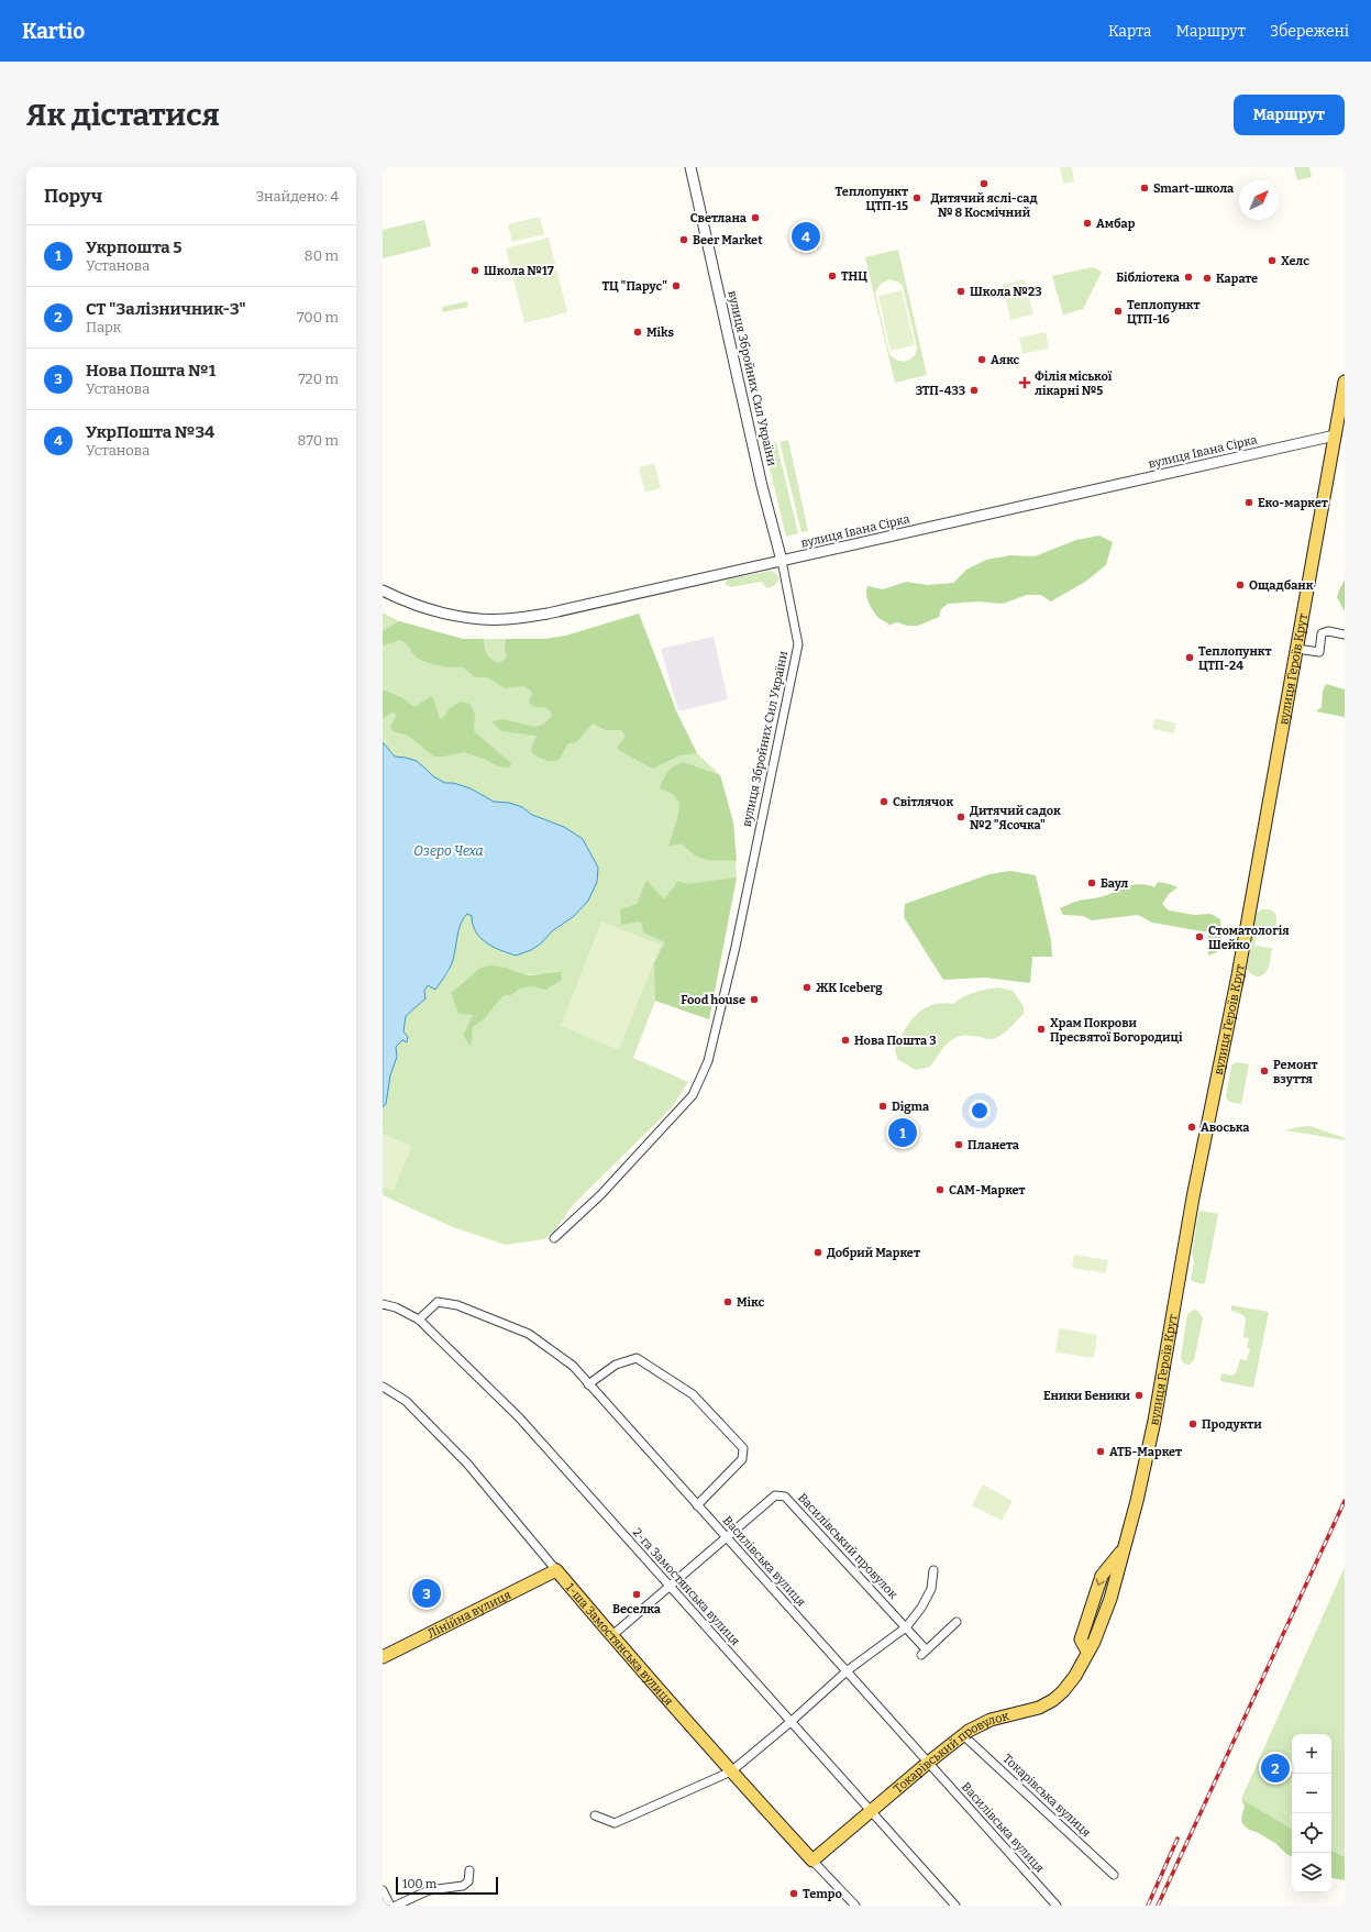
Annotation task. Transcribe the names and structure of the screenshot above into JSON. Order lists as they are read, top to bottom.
{
  "streets": {
    "main road": [
      "вулиця Героїв Крут",
      "Лінійна вулиця",
      "1-ша Замостянська вулиця",
      "Токарівський провулок"
    ],
    "street": [
      "вулиця Збройних Сил України",
      "вулиця Івана Сірка",
      "Василівський провулок",
      "Василівська вулиця",
      "2-га Замостянська вулиця",
      "Токарівська вулиця"
    ]
  },
  "crossings": [
    ["вулиця Збройних Сил України", "вулиця Івана Сірка"],
    ["вулиця Івана Сірка", "вулиця Героїв Крут"],
    ["вулиця Героїв Крут", "Токарівський провулок"],
    ["Василівський провулок", "Василівська вулиця"],
    ["Василівський провулок", "2-га Замостянська вулиця"],
    ["Василівський провулок", "1-ша Замостянська вулиця"],
    ["Василівська вулиця", "2-га Замостянська вулиця"],
    ["Василівська вулиця", "Токарівський провулок"],
    ["2-га Замостянська вулиця", "Токарівський провулок"],
    ["Лінійна вулиця", "1-ша Замостянська вулиця"],
    ["1-ша Замостянська вулиця", "Токарівський провулок"],
    ["Токарівський провулок", "Токарівська вулиця"]
  ],
  "water": ["Озеро Чеха"],
  "places": {
    "other": [
      "Дитячий яслі-сад № 8 Космічний",
      "Smart-школа",
      "Теплопункт ЦТП-15",
      "Светлана",
      "Амбар",
      "Beer Market",
      "Хелс",
      "Школа №17",
      "ТНЦ",
      "Бібліотека",
      "Карате",
      "ТЦ \"Парус\"",
      "Школа №23",
      "Теплопункт ЦТП-16",
      "Miks",
      "Аякс",
      "ЗТП-433",
      "Еко-маркет",
      "Ощадбанк",
      "Теплопункт ЦТП-24",
      "Світлячок",
      "Дитячий садок №2 \"Ясочка\"",
      "Баул",
      "Стоматологія Шейко",
      "ЖК Iceberg",
      "Food house",
      "Храм Покрови Пресвятої Богородиці",
      "Нова Пошта 3",
      "Ремонт взуття",
      "Digma",
      "Авоська",
      "Планета",
      "САМ-Маркет",
      "Добрий Маркет",
      "Мікс",
      "Еники Беники",
      "Продукти",
      "АТБ-Маркет",
      "Веселка",
      "Tempo"
    ],
    "health": ["Філія міської лікарні №5"]
  },
  "scale_bar": "100 m",
  "north": "top right",
  "page": {
    "header": "Kartio",
    "nav": ["Карта", "Маршрут", "Збережені"],
    "buttons": "Маршрут",
    "title": "Як дістатися",
    "heading": ["Поруч", "Знайдено: 4"],
    "pins": [
      "4",
      "1",
      "3",
      "2"
    ],
    "list": [
      {
        "mark": "1",
        "name": "Укрпошта 5",
        "note": "Установа",
        "value": "80 m"
      },
      {
        "mark": "2",
        "name": "СТ \"Залізничник-3\"",
        "note": "Парк",
        "value": "700 m"
      },
      {
        "mark": "3",
        "name": "Нова Пошта №1",
        "note": "Установа",
        "value": "720 m"
      },
      {
        "mark": "4",
        "name": "УкрПошта №34",
        "note": "Установа",
        "value": "870 m"
      }
    ],
    "map_buttons": ["+", "−"],
    "scale": "100 m"
  }
}
